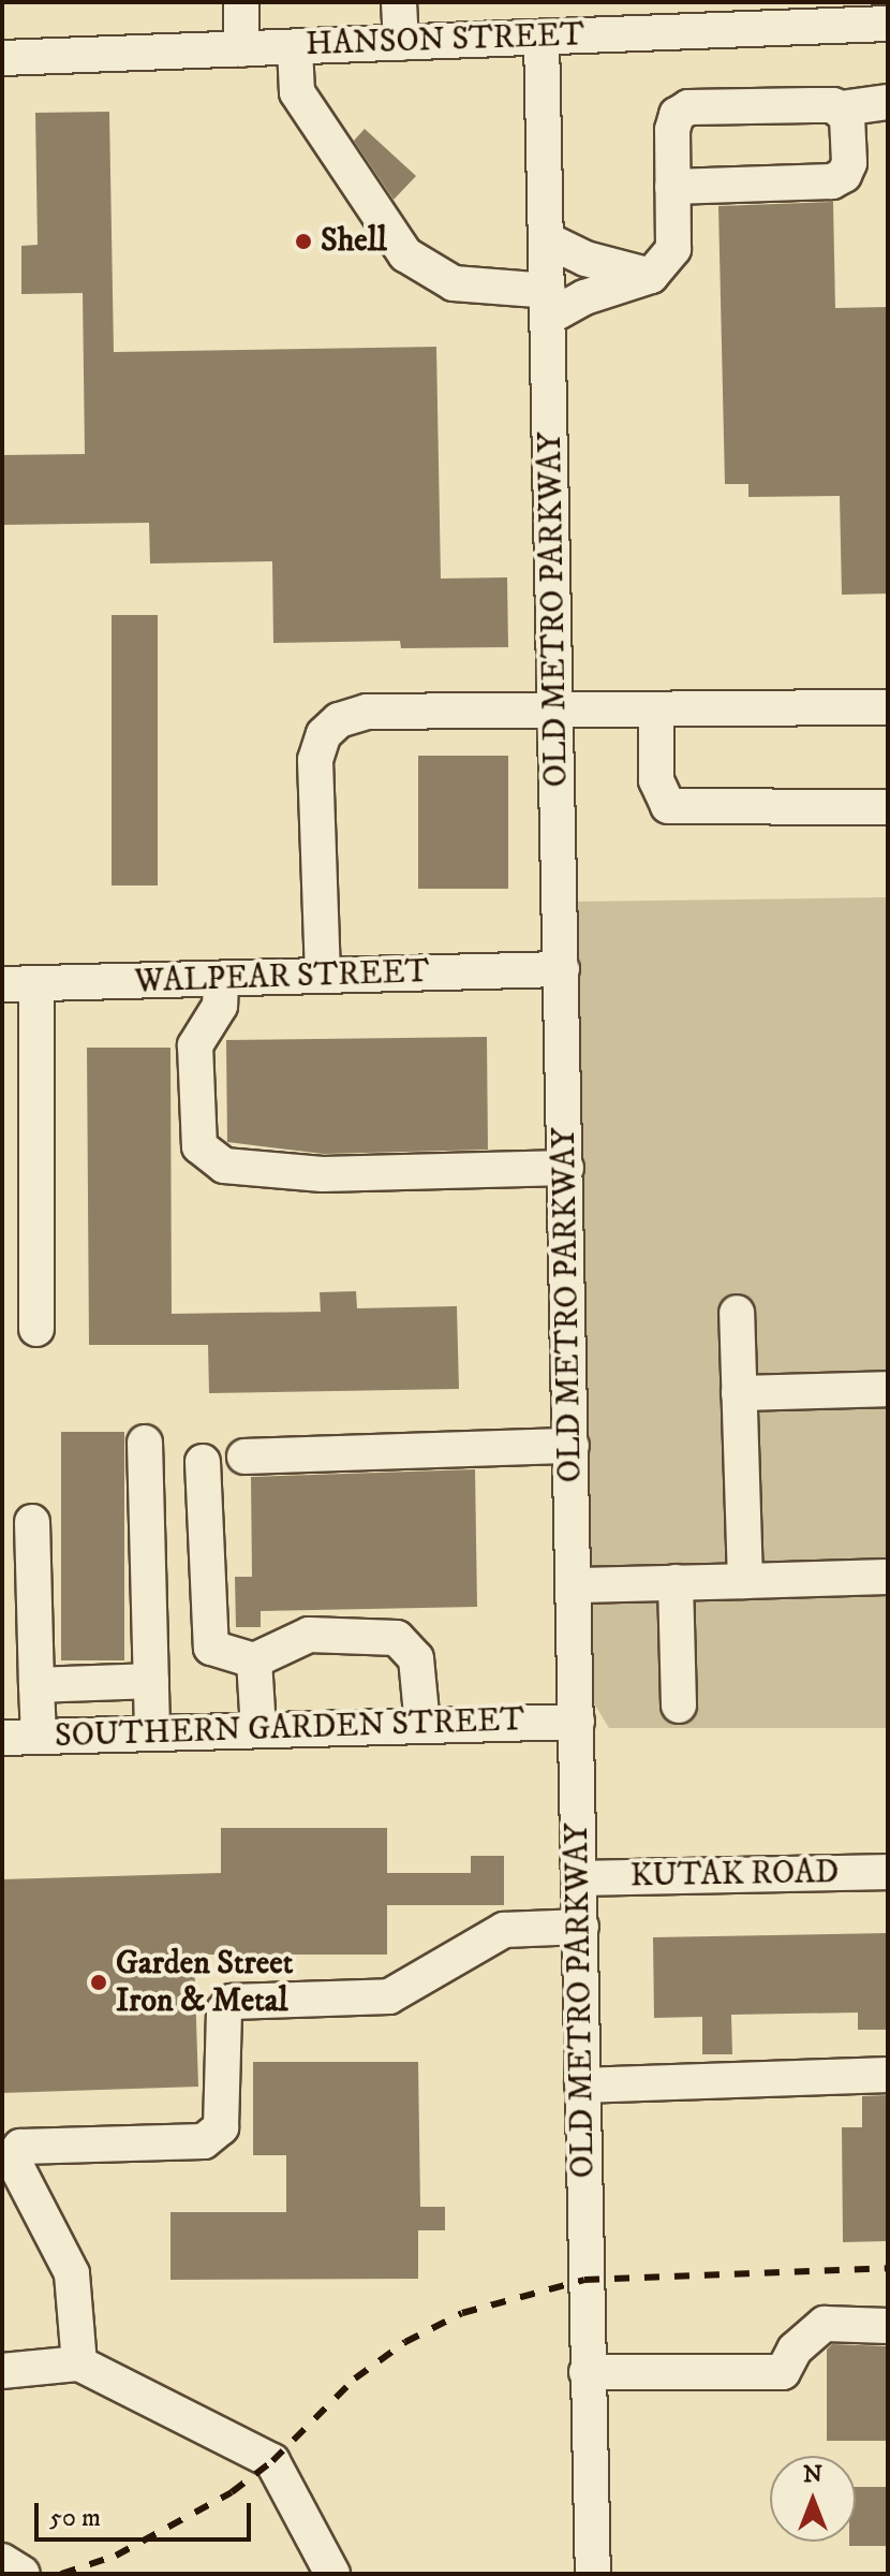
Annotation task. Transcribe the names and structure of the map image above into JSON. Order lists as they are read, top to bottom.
{
  "streets": {
    "street": [
      "HANSON STREET",
      "OLD METRO PARKWAY",
      "WALPEAR STREET",
      "SOUTHERN GARDEN STREET",
      "KUTAK ROAD"
    ]
  },
  "crossings": [
    ["HANSON STREET", "OLD METRO PARKWAY"],
    ["OLD METRO PARKWAY", "WALPEAR STREET"],
    ["OLD METRO PARKWAY", "SOUTHERN GARDEN STREET"],
    ["OLD METRO PARKWAY", "KUTAK ROAD"]
  ],
  "places": ["Shell", "Garden Street Iron & Metal"],
  "scale_bar": "50 m",
  "north": "top"
}
